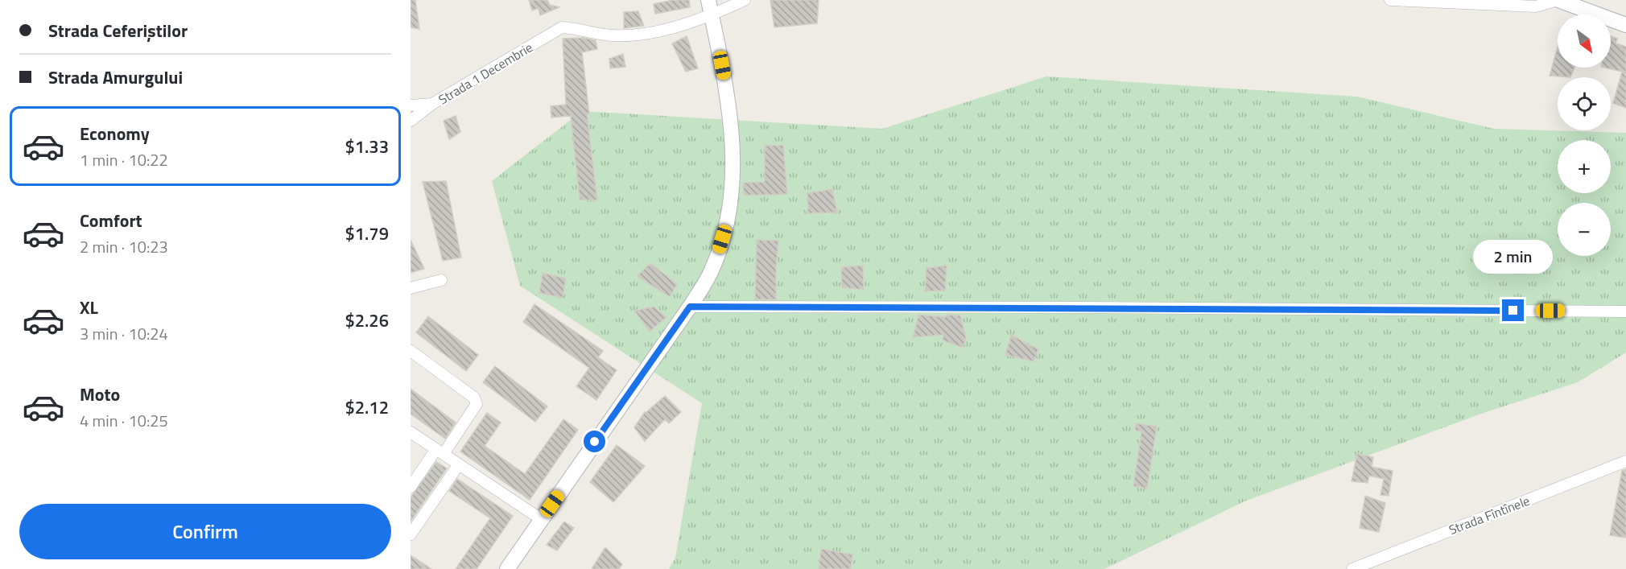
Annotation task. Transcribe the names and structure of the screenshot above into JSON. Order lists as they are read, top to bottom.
{
  "streets": {
    "street": ["Strada 1 Decembrie", "Strada Fîntînele"]
  },
  "north": "bottom right",
  "page": {
    "banner": ["Strada Ceferiștilor", "Strada Amurgului"],
    "map_buttons": ["+", "−"],
    "list": [
      {
        "name": "Economy",
        "note": "1 min · 10:22",
        "value": "$1.33"
      },
      {
        "name": "Comfort",
        "note": "2 min · 10:23",
        "value": "$1.79"
      },
      {
        "name": "XL",
        "note": "3 min · 10:24",
        "value": "$2.26"
      },
      {
        "name": "Moto",
        "note": "4 min · 10:25",
        "value": "$2.12"
      }
    ],
    "bubble": "2 min",
    "buttons": "Confirm"
  }
}
